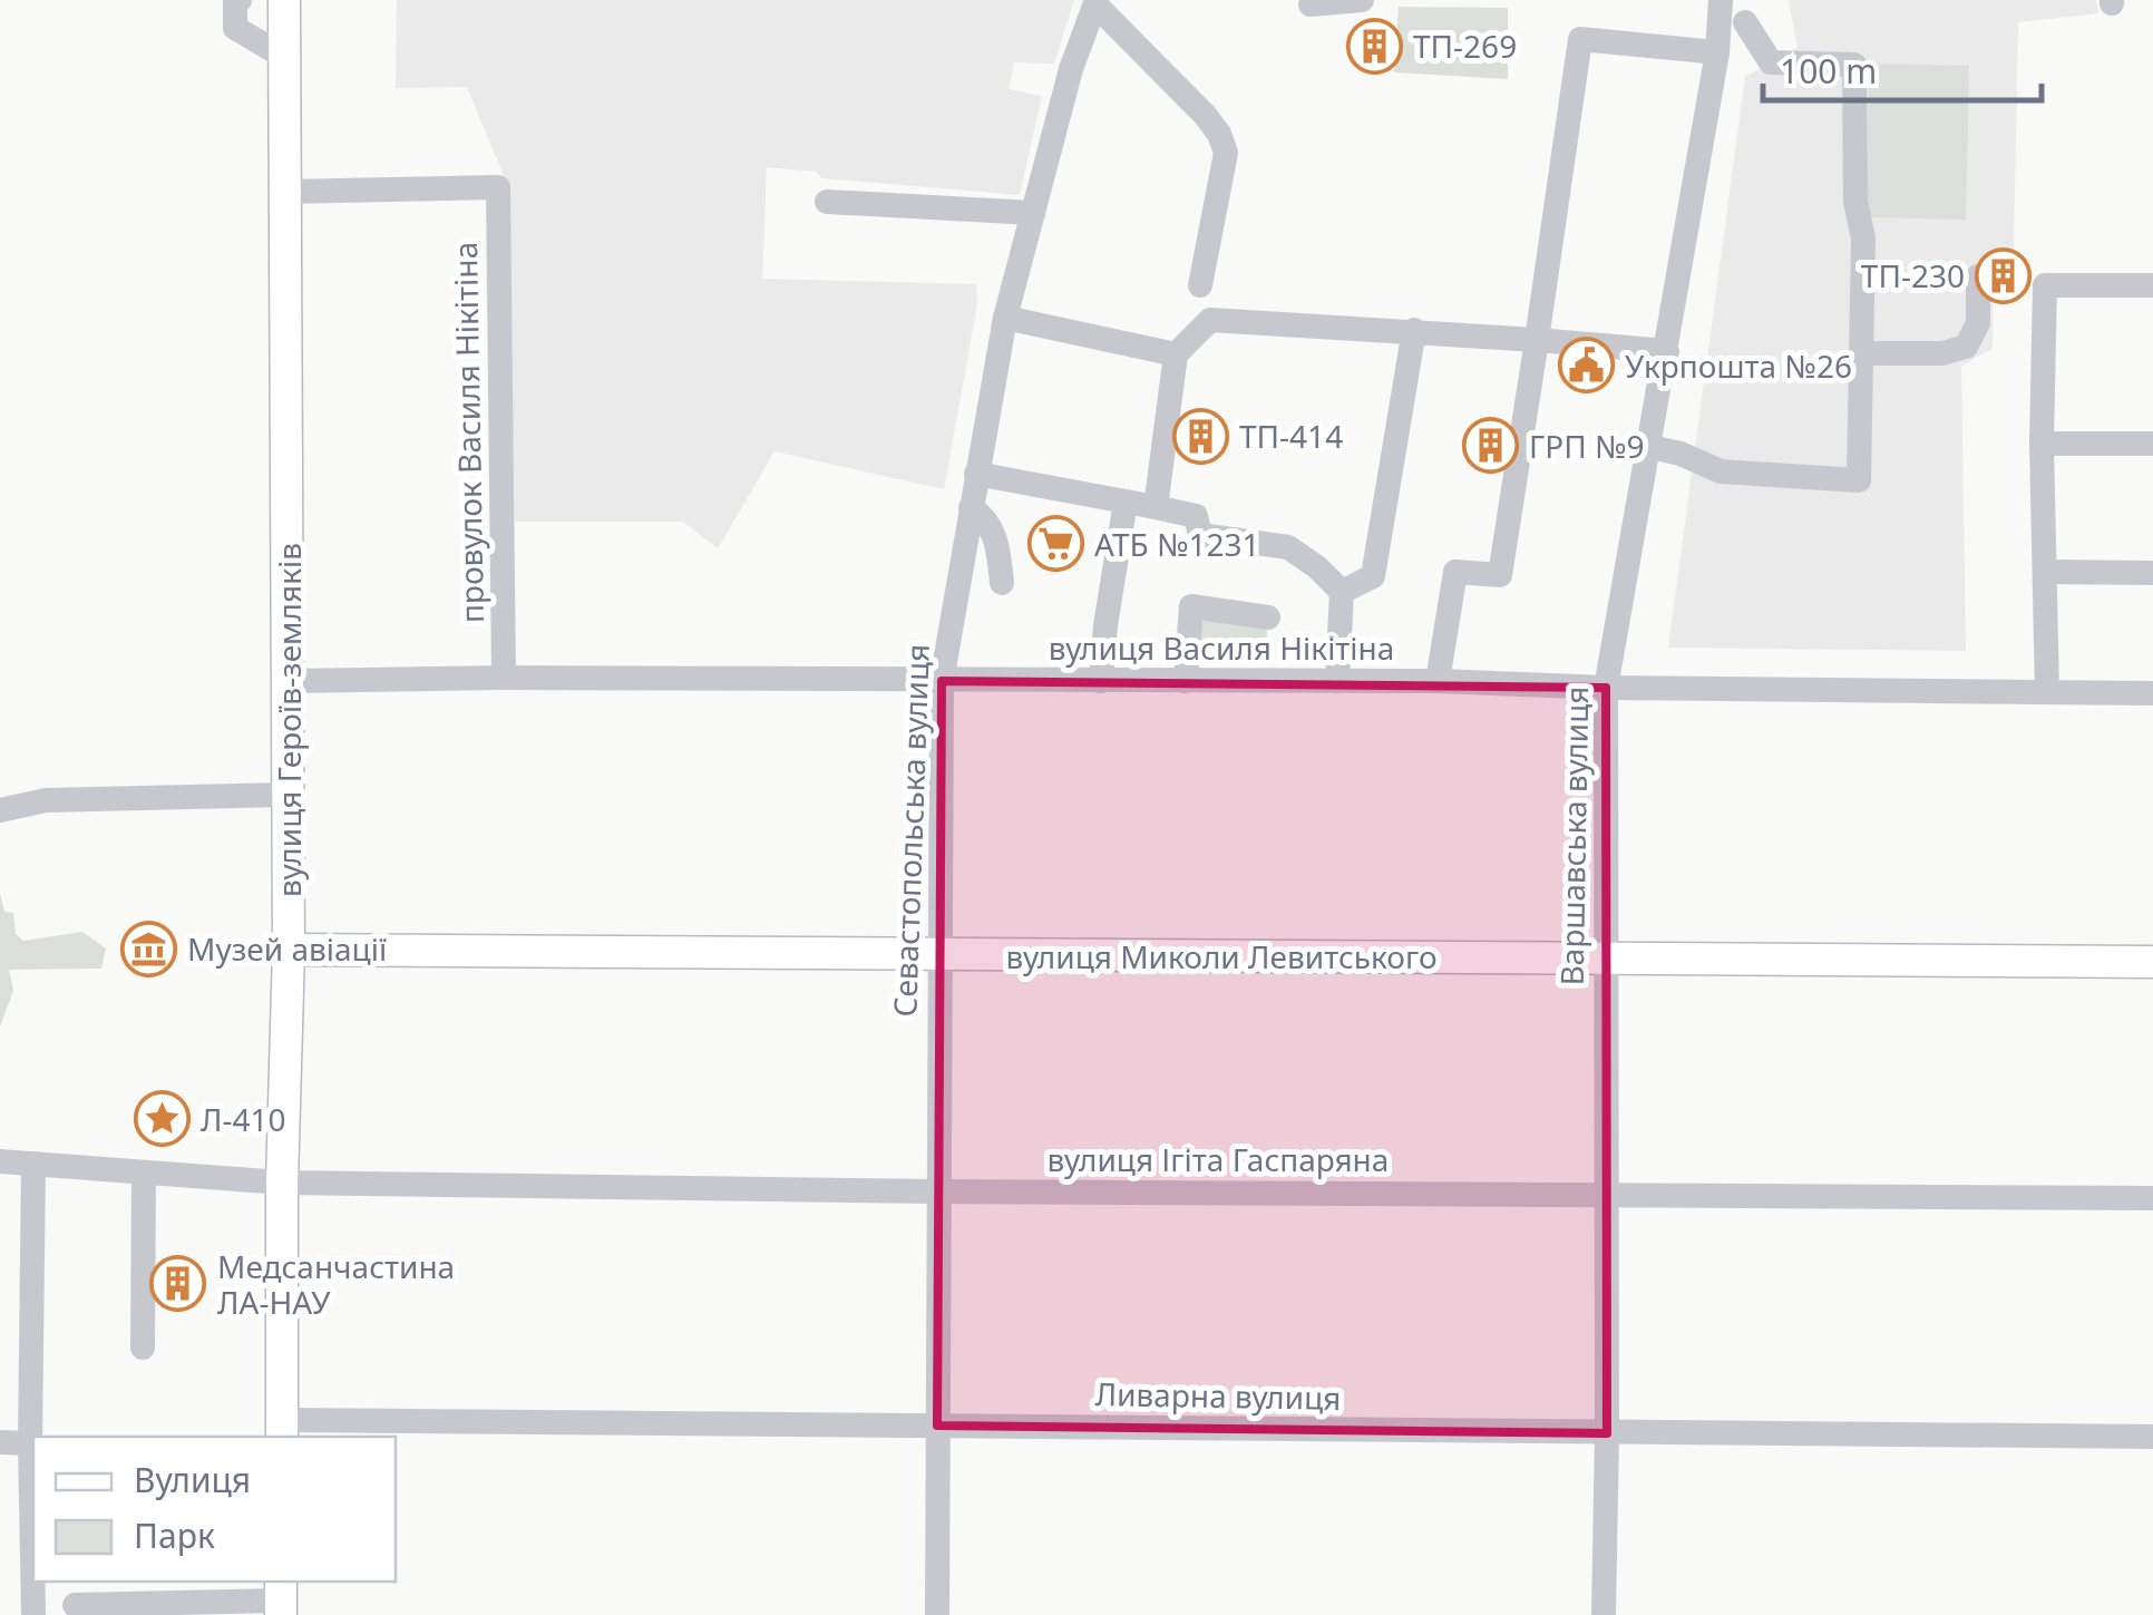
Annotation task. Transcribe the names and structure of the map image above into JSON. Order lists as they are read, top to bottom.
{
  "streets": {
    "main road": ["вулиця Героїв-земляків", "вулиця Миколи Левитського"],
    "street": [
      "провулок Василя Нікітіна",
      "вулиця Василя Нікітіна",
      "Севастопольська вулиця",
      "Варшавська вулиця",
      "вулиця Ігіта Гаспаряна",
      "Ливарна вулиця"
    ]
  },
  "crossings": [
    ["провулок Василя Нікітіна", "вулиця Василя Нікітіна"],
    ["провулок Василя Нікітіна", "вулиця Героїв-земляків"],
    ["вулиця Василя Нікітіна", "вулиця Героїв-земляків"],
    ["вулиця Василя Нікітіна", "Севастопольська вулиця"],
    ["вулиця Василя Нікітіна", "Варшавська вулиця"],
    ["вулиця Героїв-земляків", "вулиця Миколи Левитського"],
    ["вулиця Героїв-земляків", "вулиця Ігіта Гаспаряна"],
    ["вулиця Героїв-земляків", "Ливарна вулиця"],
    ["Севастопольська вулиця", "вулиця Миколи Левитського"],
    ["Севастопольська вулиця", "вулиця Ігіта Гаспаряна"],
    ["Севастопольська вулиця", "Ливарна вулиця"],
    ["Варшавська вулиця", "вулиця Миколи Левитського"],
    ["Варшавська вулиця", "вулиця Ігіта Гаспаряна"],
    ["Варшавська вулиця", "Ливарна вулиця"]
  ],
  "places": {
    "building": [
      "ТП-269",
      "ТП-230",
      "ТП-414",
      "ГРП №9",
      "Медсанчастина ЛА-НАУ"
    ],
    "public building": ["Укрпошта №26"],
    "supermarket": ["АТБ №1231"],
    "museum": ["Музей авіації"],
    "place": ["Л-410"]
  },
  "legend": ["Вулиця", "Парк"],
  "scale_bar": "100 m"
}
